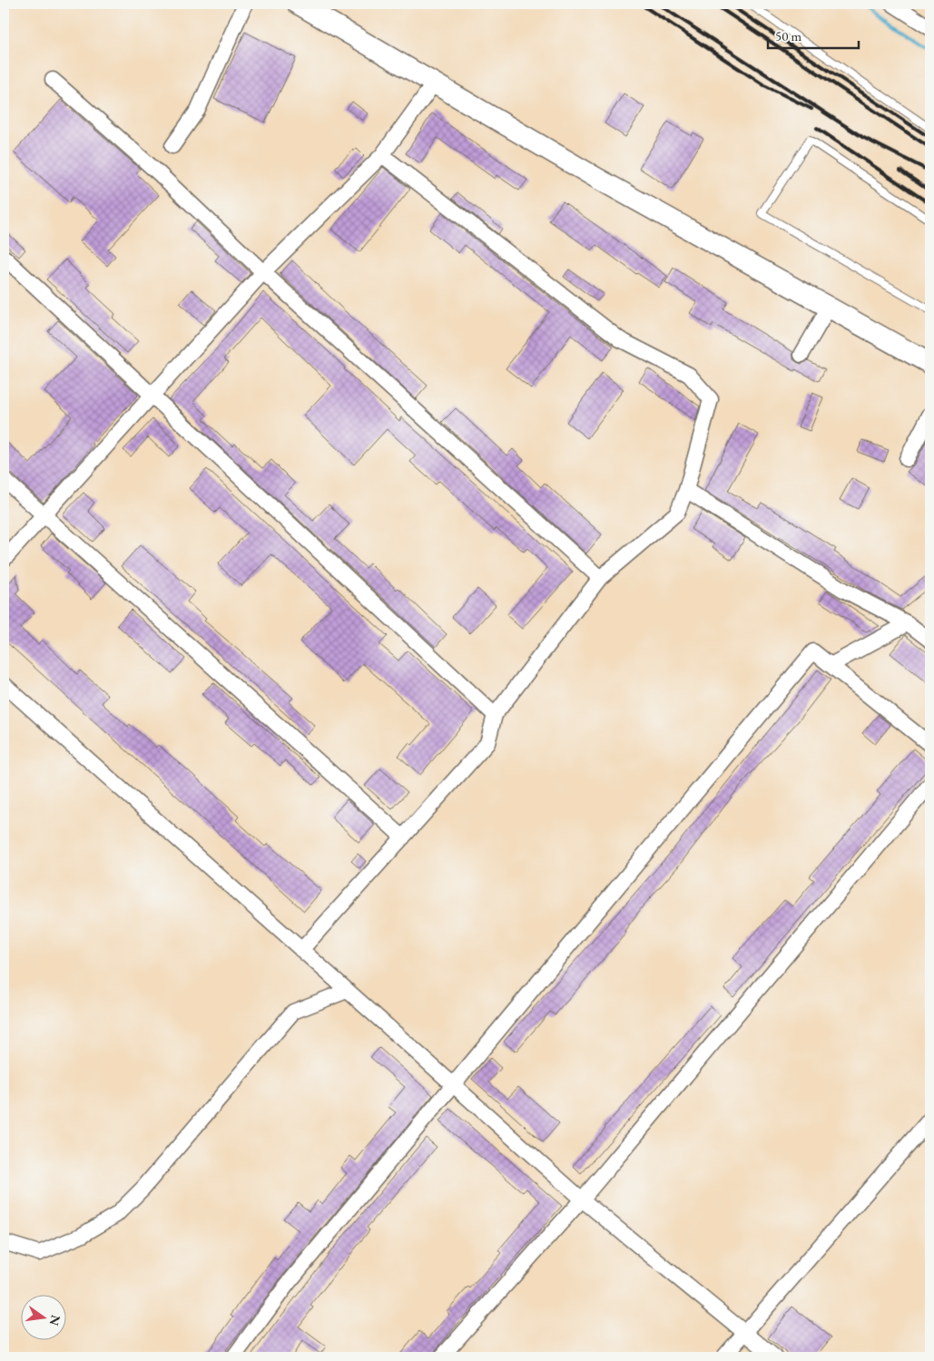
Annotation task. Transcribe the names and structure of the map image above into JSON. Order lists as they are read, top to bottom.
{
  "scale_bar": "50 m",
  "north": "right"
}
